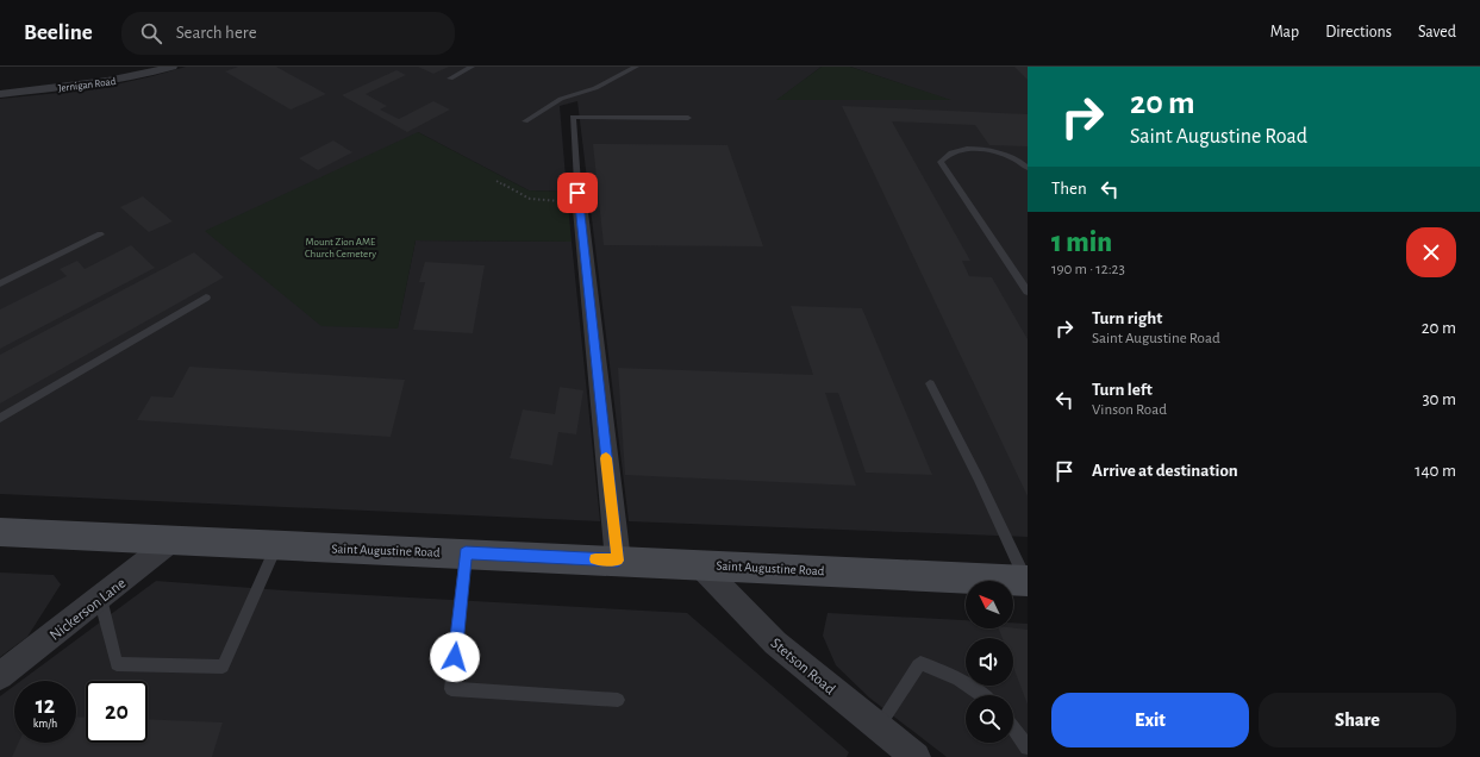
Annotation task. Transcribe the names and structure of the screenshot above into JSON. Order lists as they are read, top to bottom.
{
  "streets": {
    "main road": ["Saint Augustine Road"],
    "street": ["Jernigan Road", "Nickerson Lane", "Stetson Road"]
  },
  "crossings": [
    ["Saint Augustine Road", "Nickerson Lane"],
    ["Saint Augustine Road", "Stetson Road"]
  ],
  "parks": ["Mount Zion AME Church Cemetery"],
  "north": "top left",
  "page": {
    "header": "Beeline",
    "search": "Search here",
    "nav": ["Map", "Directions", "Saved"],
    "turn": ["20 m", "Saint Augustine Road"],
    "then": "Then",
    "heading": ["1 min", "190 m · 12:23"],
    "list": [
      {
        "name": "Turn right",
        "note": "Saint Augustine Road",
        "value": "20 m"
      },
      {
        "name": "Turn left",
        "note": "Vinson Road",
        "value": "30 m"
      },
      {
        "name": "Arrive at destination",
        "value": "140 m"
      }
    ],
    "speed": "12 km/h",
    "limit": "20",
    "buttons": ["Exit", "Share"]
  }
}
